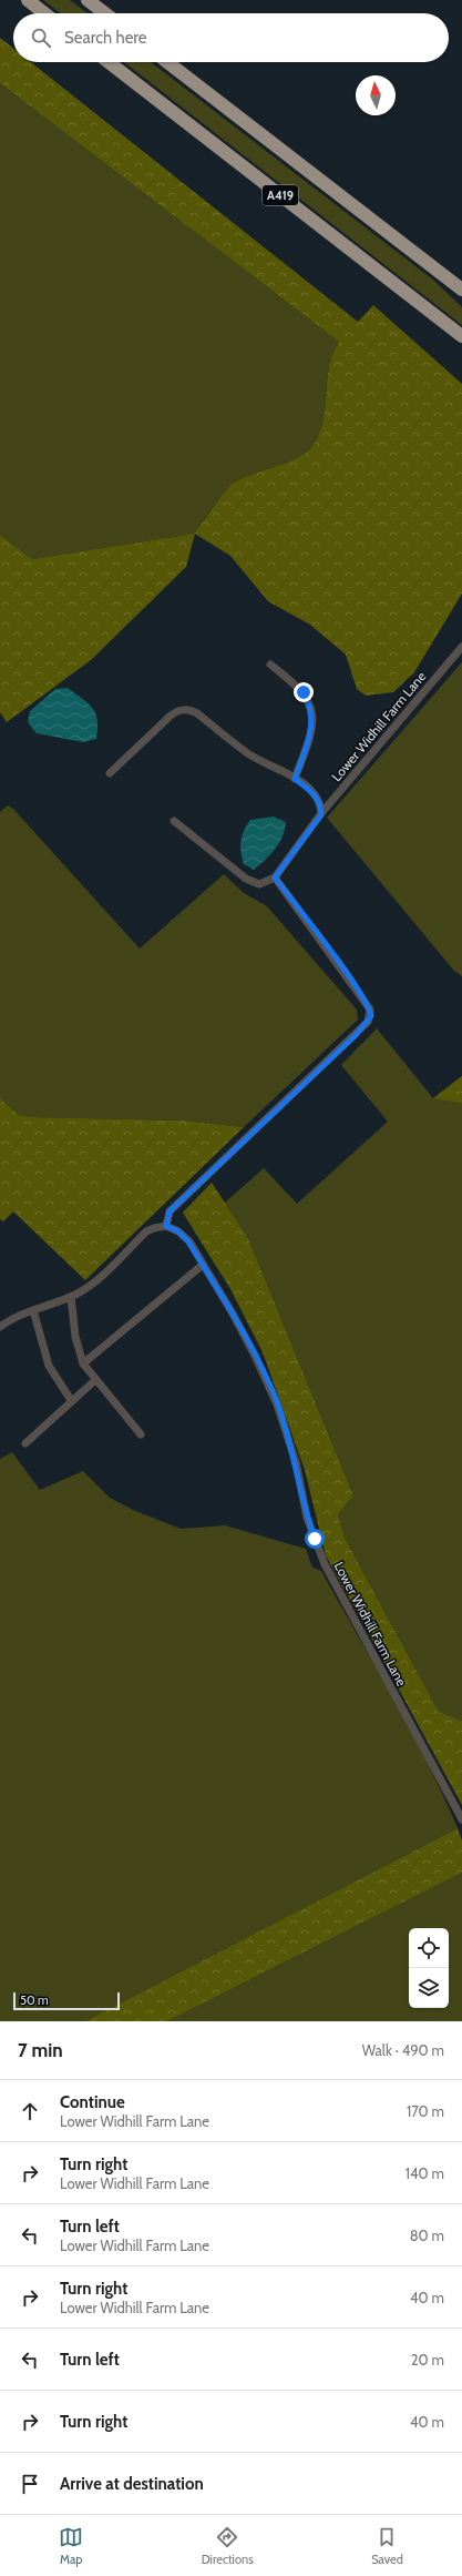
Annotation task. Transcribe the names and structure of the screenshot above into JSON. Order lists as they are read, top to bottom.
{
  "streets": {
    "highway": ["A419"],
    "lane": ["Lower Widhill Farm Lane"]
  },
  "scale_bar": "50 m",
  "north": "top",
  "page": {
    "search": "Search here",
    "scale": "50 m",
    "heading": ["7 min", "Walk · 490 m"],
    "list": [
      ["Continue", "Lower Widhill Farm Lane", "170 m"],
      ["Turn right", "Lower Widhill Farm Lane", "140 m"],
      ["Turn left", "Lower Widhill Farm Lane", "80 m"],
      ["Turn right", "Lower Widhill Farm Lane", "40 m"],
      ["Turn left", "20 m"],
      ["Turn right", "40 m"],
      "Arrive at destination"
    ],
    "nav": ["Map", "Directions", "Saved"]
  }
}
